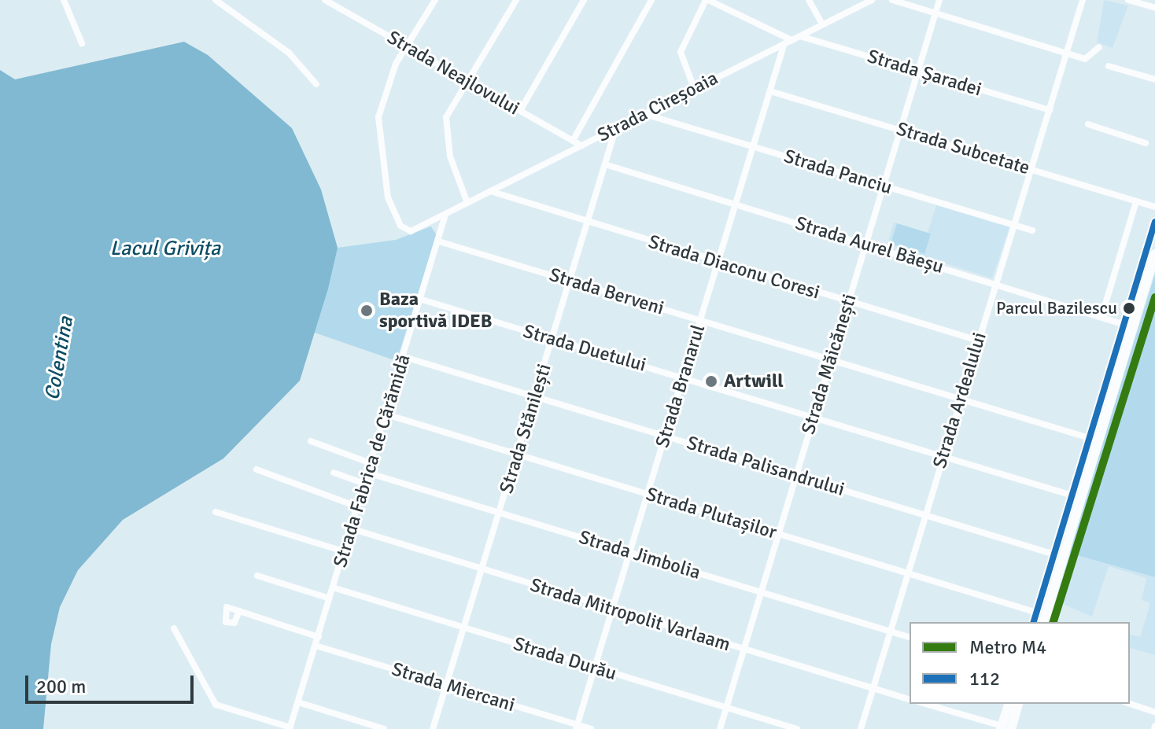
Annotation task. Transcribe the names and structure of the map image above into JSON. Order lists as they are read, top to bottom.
{
  "streets": {
    "street": [
      "Strada Neajlovului",
      "Strada Șaradei",
      "Strada Cireșoaia",
      "Strada Subcetate",
      "Strada Panciu",
      "Strada Aurel Băeșu",
      "Strada Diaconu Coresi",
      "Strada Berveni",
      "Strada Duetului",
      "Strada Măicănești",
      "Strada Branarul",
      "Strada Ardealului",
      "Strada Stănilești",
      "Strada Fabrica de Cărămidă",
      "Strada Palisandrului",
      "Strada Plutașilor",
      "Strada Jimbolia",
      "Strada Mitropolit Varlaam",
      "Strada Durău",
      "Strada Miercani"
    ]
  },
  "crossings": [
    ["Strada Neajlovului", "Strada Cireșoaia"],
    ["Strada Șaradei", "Strada Cireșoaia"],
    ["Strada Șaradei", "Strada Măicănești"],
    ["Strada Șaradei", "Strada Ardealului"],
    ["Strada Cireșoaia", "Strada Panciu"],
    ["Strada Cireșoaia", "Strada Diaconu Coresi"],
    ["Strada Cireșoaia", "Strada Branarul"],
    ["Strada Cireșoaia", "Strada Stănilești"],
    ["Strada Cireșoaia", "Strada Fabrica de Cărămidă"],
    ["Strada Subcetate", "Strada Măicănești"],
    ["Strada Subcetate", "Strada Branarul"],
    ["Strada Subcetate", "Strada Ardealului"],
    ["Strada Panciu", "Strada Măicănești"],
    ["Strada Panciu", "Strada Branarul"],
    ["Strada Panciu", "Strada Ardealului"],
    ["Strada Aurel Băeșu", "Strada Măicănești"],
    ["Strada Aurel Băeșu", "Strada Branarul"],
    ["Strada Aurel Băeșu", "Strada Ardealului"],
    ["Strada Aurel Băeșu", "Strada Stănilești"],
    ["Strada Diaconu Coresi", "Strada Măicănești"],
    ["Strada Diaconu Coresi", "Strada Branarul"],
    ["Strada Diaconu Coresi", "Strada Ardealului"],
    ["Strada Diaconu Coresi", "Strada Stănilești"],
    ["Strada Berveni", "Strada Măicănești"],
    ["Strada Berveni", "Strada Branarul"],
    ["Strada Berveni", "Strada Ardealului"],
    ["Strada Berveni", "Strada Stănilești"],
    ["Strada Berveni", "Strada Fabrica de Cărămidă"],
    ["Strada Duetului", "Strada Măicănești"],
    ["Strada Duetului", "Strada Branarul"],
    ["Strada Duetului", "Strada Ardealului"],
    ["Strada Duetului", "Strada Stănilești"],
    ["Strada Duetului", "Strada Fabrica de Cărămidă"],
    ["Strada Măicănești", "Strada Palisandrului"],
    ["Strada Măicănești", "Strada Plutașilor"],
    ["Strada Măicănești", "Strada Jimbolia"],
    ["Strada Măicănești", "Strada Mitropolit Varlaam"],
    ["Strada Măicănești", "Strada Durău"],
    ["Strada Branarul", "Strada Palisandrului"],
    ["Strada Branarul", "Strada Plutașilor"],
    ["Strada Branarul", "Strada Jimbolia"],
    ["Strada Branarul", "Strada Mitropolit Varlaam"],
    ["Strada Branarul", "Strada Durău"],
    ["Strada Branarul", "Strada Miercani"],
    ["Strada Ardealului", "Strada Palisandrului"],
    ["Strada Ardealului", "Strada Plutașilor"],
    ["Strada Ardealului", "Strada Jimbolia"],
    ["Strada Ardealului", "Strada Mitropolit Varlaam"],
    ["Strada Stănilești", "Strada Palisandrului"],
    ["Strada Stănilești", "Strada Plutașilor"],
    ["Strada Stănilești", "Strada Jimbolia"],
    ["Strada Stănilești", "Strada Mitropolit Varlaam"],
    ["Strada Stănilești", "Strada Durău"],
    ["Strada Stănilești", "Strada Miercani"],
    ["Strada Fabrica de Cărămidă", "Strada Palisandrului"],
    ["Strada Fabrica de Cărămidă", "Strada Plutașilor"],
    ["Strada Fabrica de Cărămidă", "Strada Jimbolia"],
    ["Strada Fabrica de Cărămidă", "Strada Mitropolit Varlaam"],
    ["Strada Fabrica de Cărămidă", "Strada Durău"],
    ["Strada Fabrica de Cărămidă", "Strada Miercani"]
  ],
  "water": ["Lacul Grivița", "Colentina"],
  "places": ["Parcul Bazilescu", "Baza sportivă IDEB", "Artwill"],
  "lines": ["transit line 112", "metro line M4"],
  "legend": ["Metro M4", "112"],
  "scale_bar": "200 m"
}
